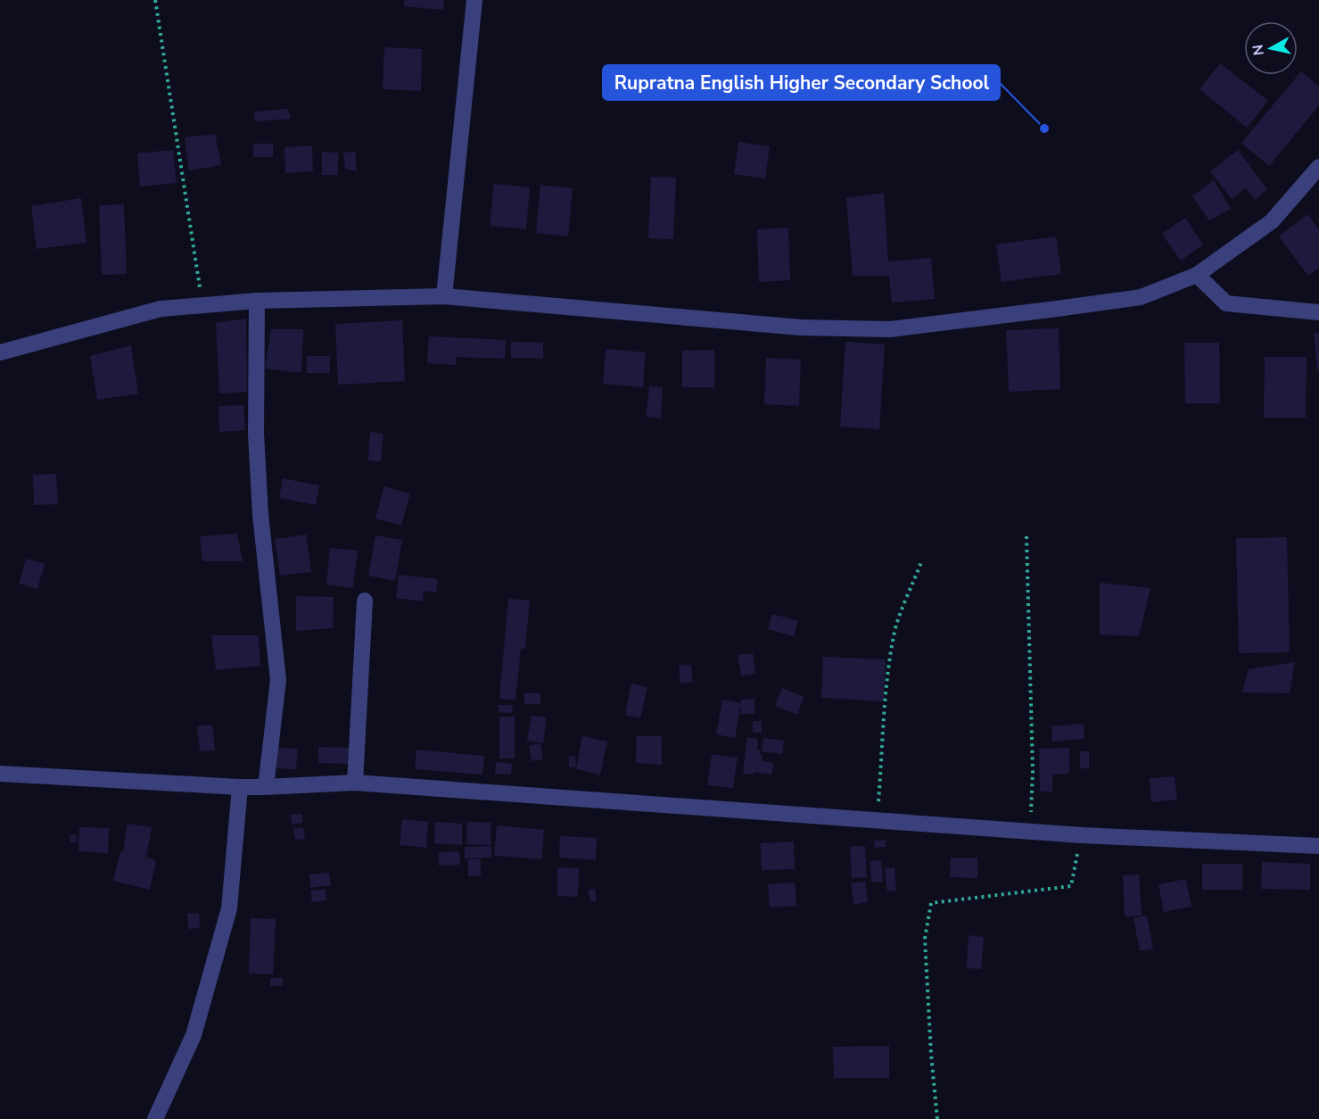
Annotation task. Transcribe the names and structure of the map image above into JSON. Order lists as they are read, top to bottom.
{
  "places": ["Rupratna English Higher Secondary School"],
  "north": "left"
}
